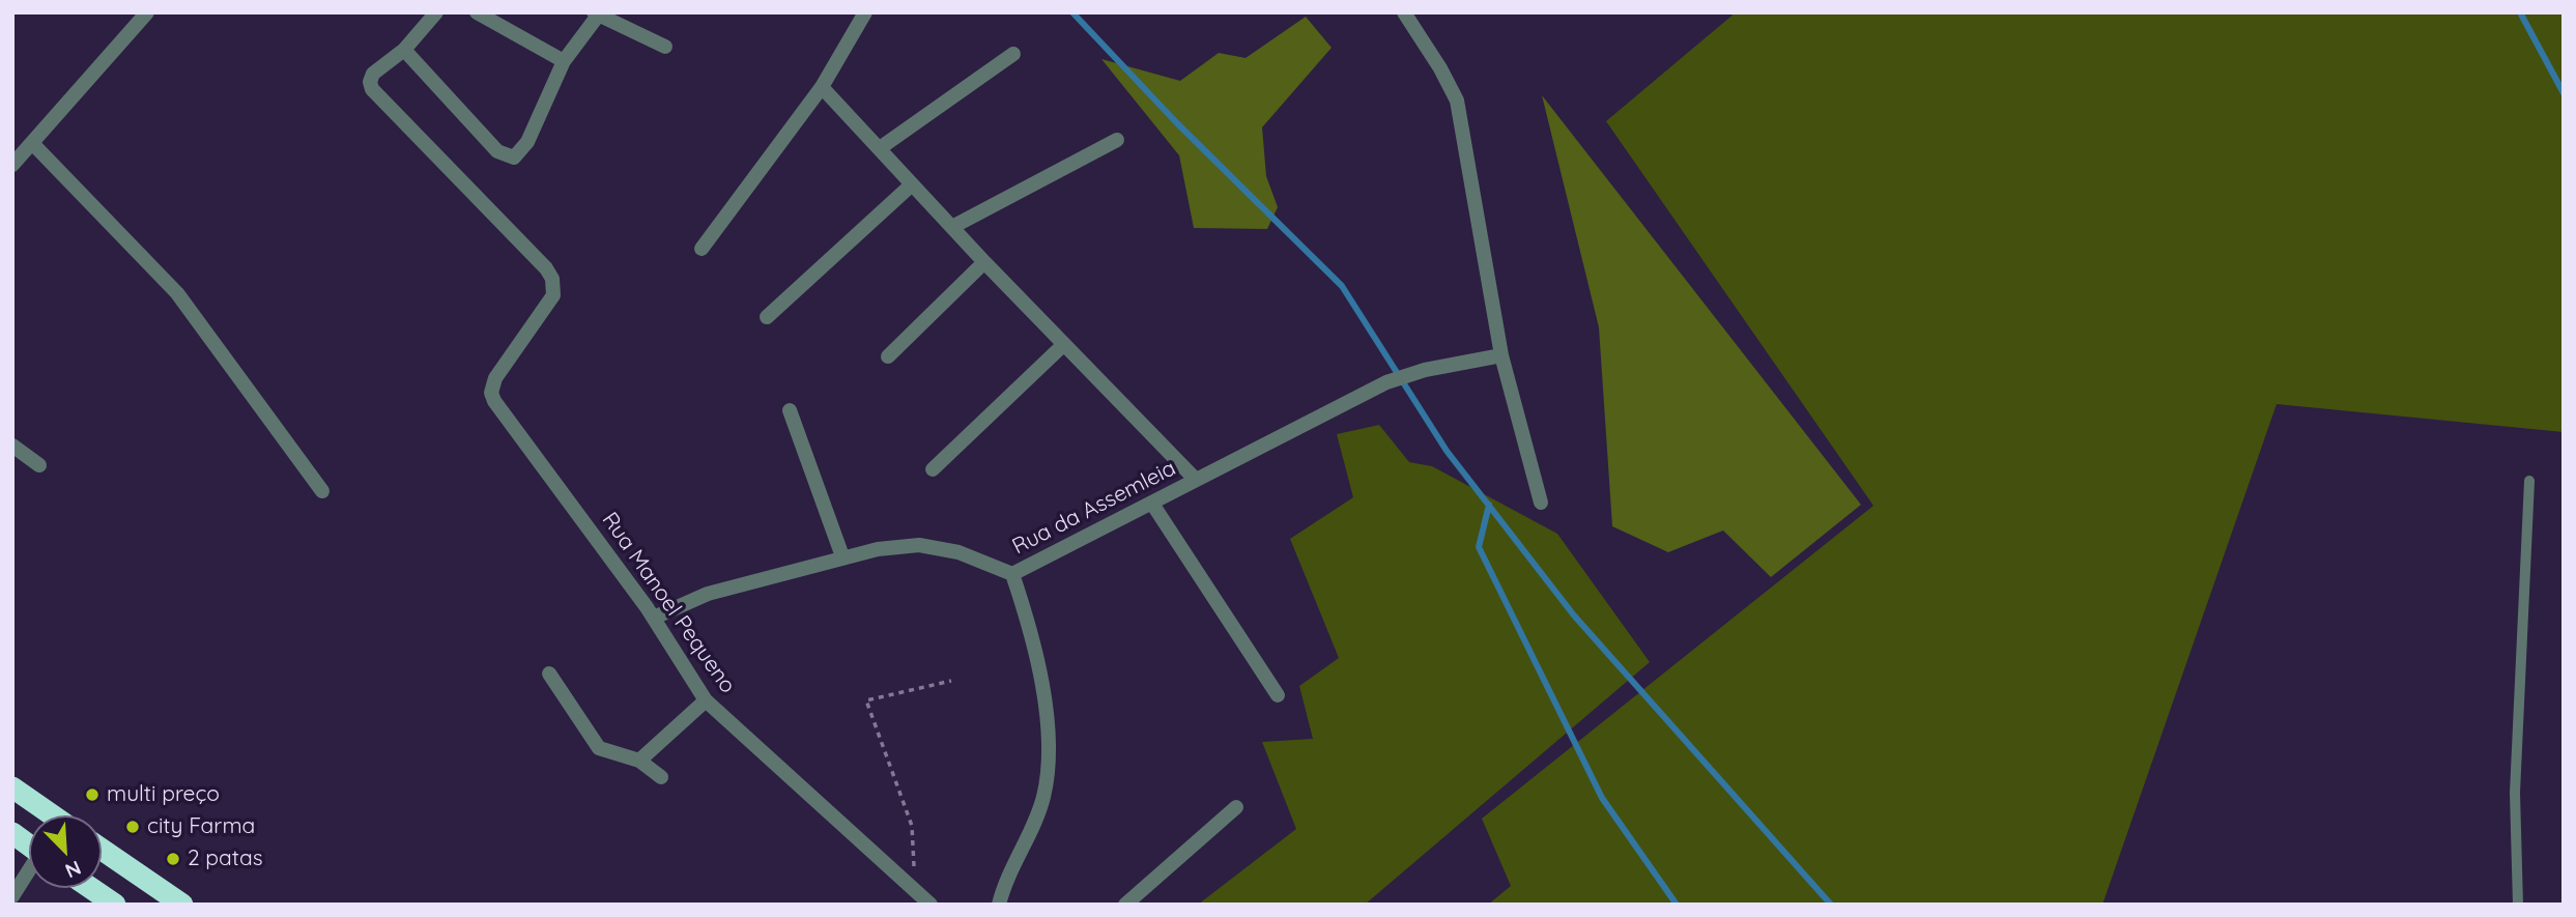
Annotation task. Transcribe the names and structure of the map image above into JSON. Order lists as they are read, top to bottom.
{
  "streets": {
    "street": ["Rua da Assemleia", "Rua Manoel Pequeno"]
  },
  "crossings": [
    ["Rua da Assemleia", "Rua Manoel Pequeno"]
  ],
  "places": ["multi preço", "city Farma", "2 patas"],
  "north": "bottom right"
}
